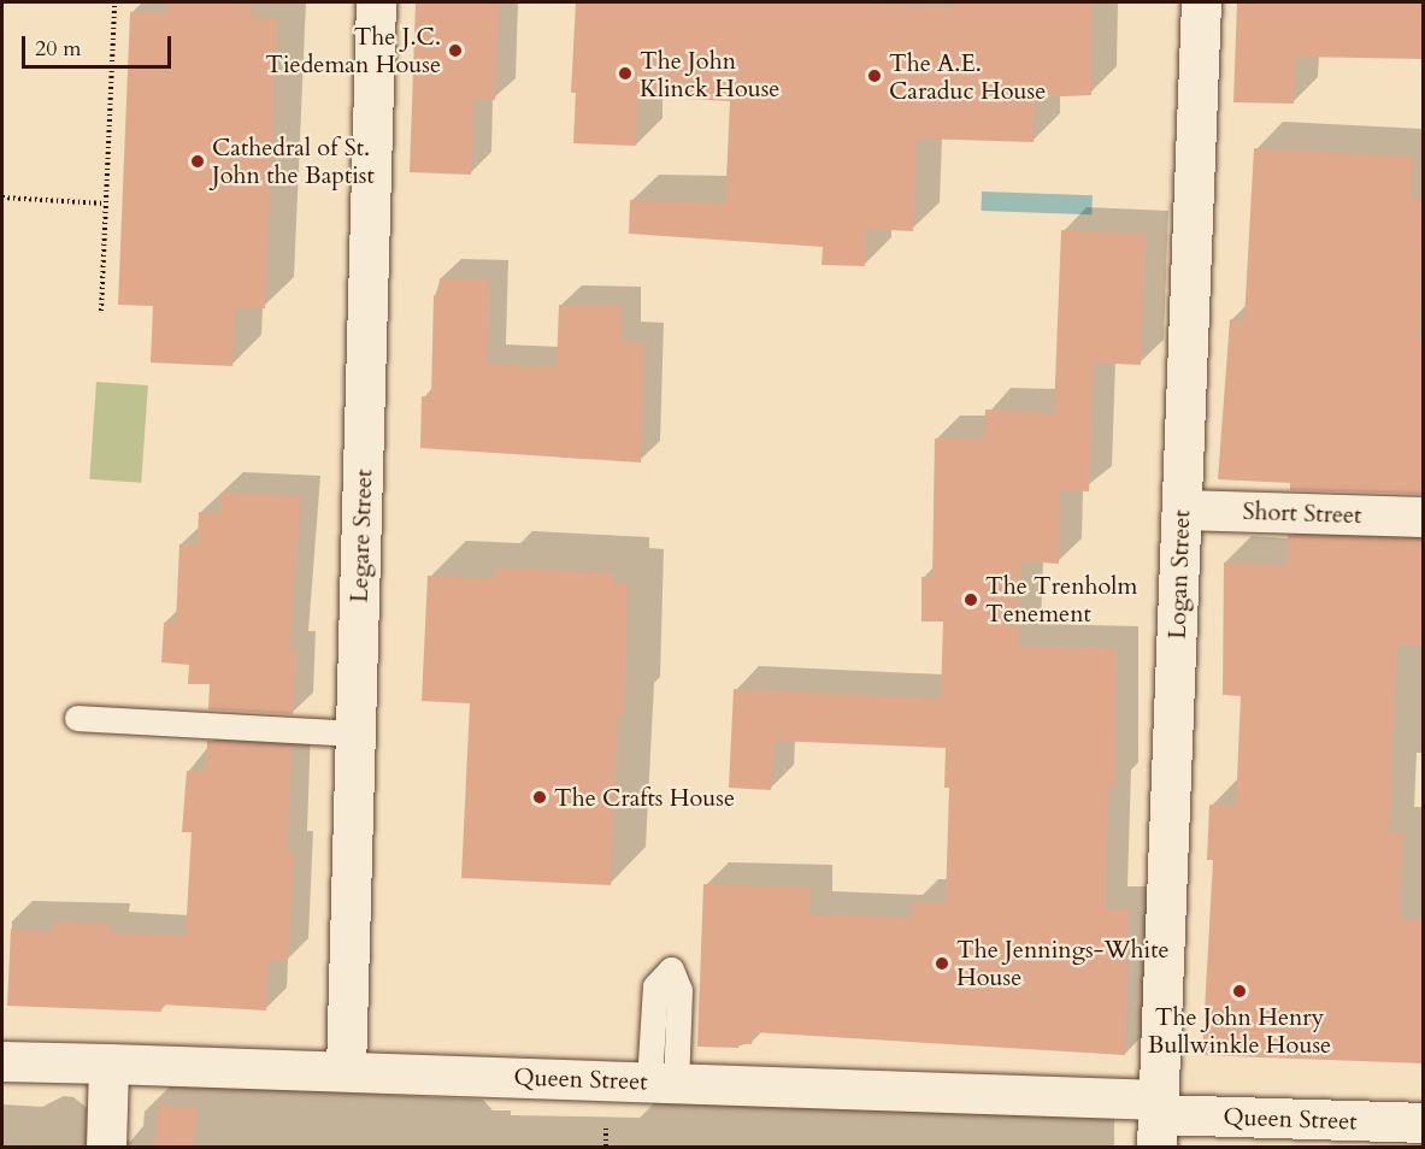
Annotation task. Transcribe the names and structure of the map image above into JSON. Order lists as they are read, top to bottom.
{
  "streets": {
    "street": [
      "Short Street",
      "Legare Street",
      "Logan Street",
      "Queen Street"
    ]
  },
  "crossings": [
    ["Short Street", "Logan Street"],
    ["Legare Street", "Queen Street"],
    ["Logan Street", "Queen Street"]
  ],
  "places": [
    "The J.C. Tiedeman House",
    "The John Klinck House",
    "The A.E. Caraduc House",
    "Cathedral of St. John the Baptist",
    "The Trenholm Tenement",
    "The Crafts House",
    "The Jennings-White House",
    "The John Henry Bullwinkle House"
  ],
  "scale_bar": "20 m"
}
